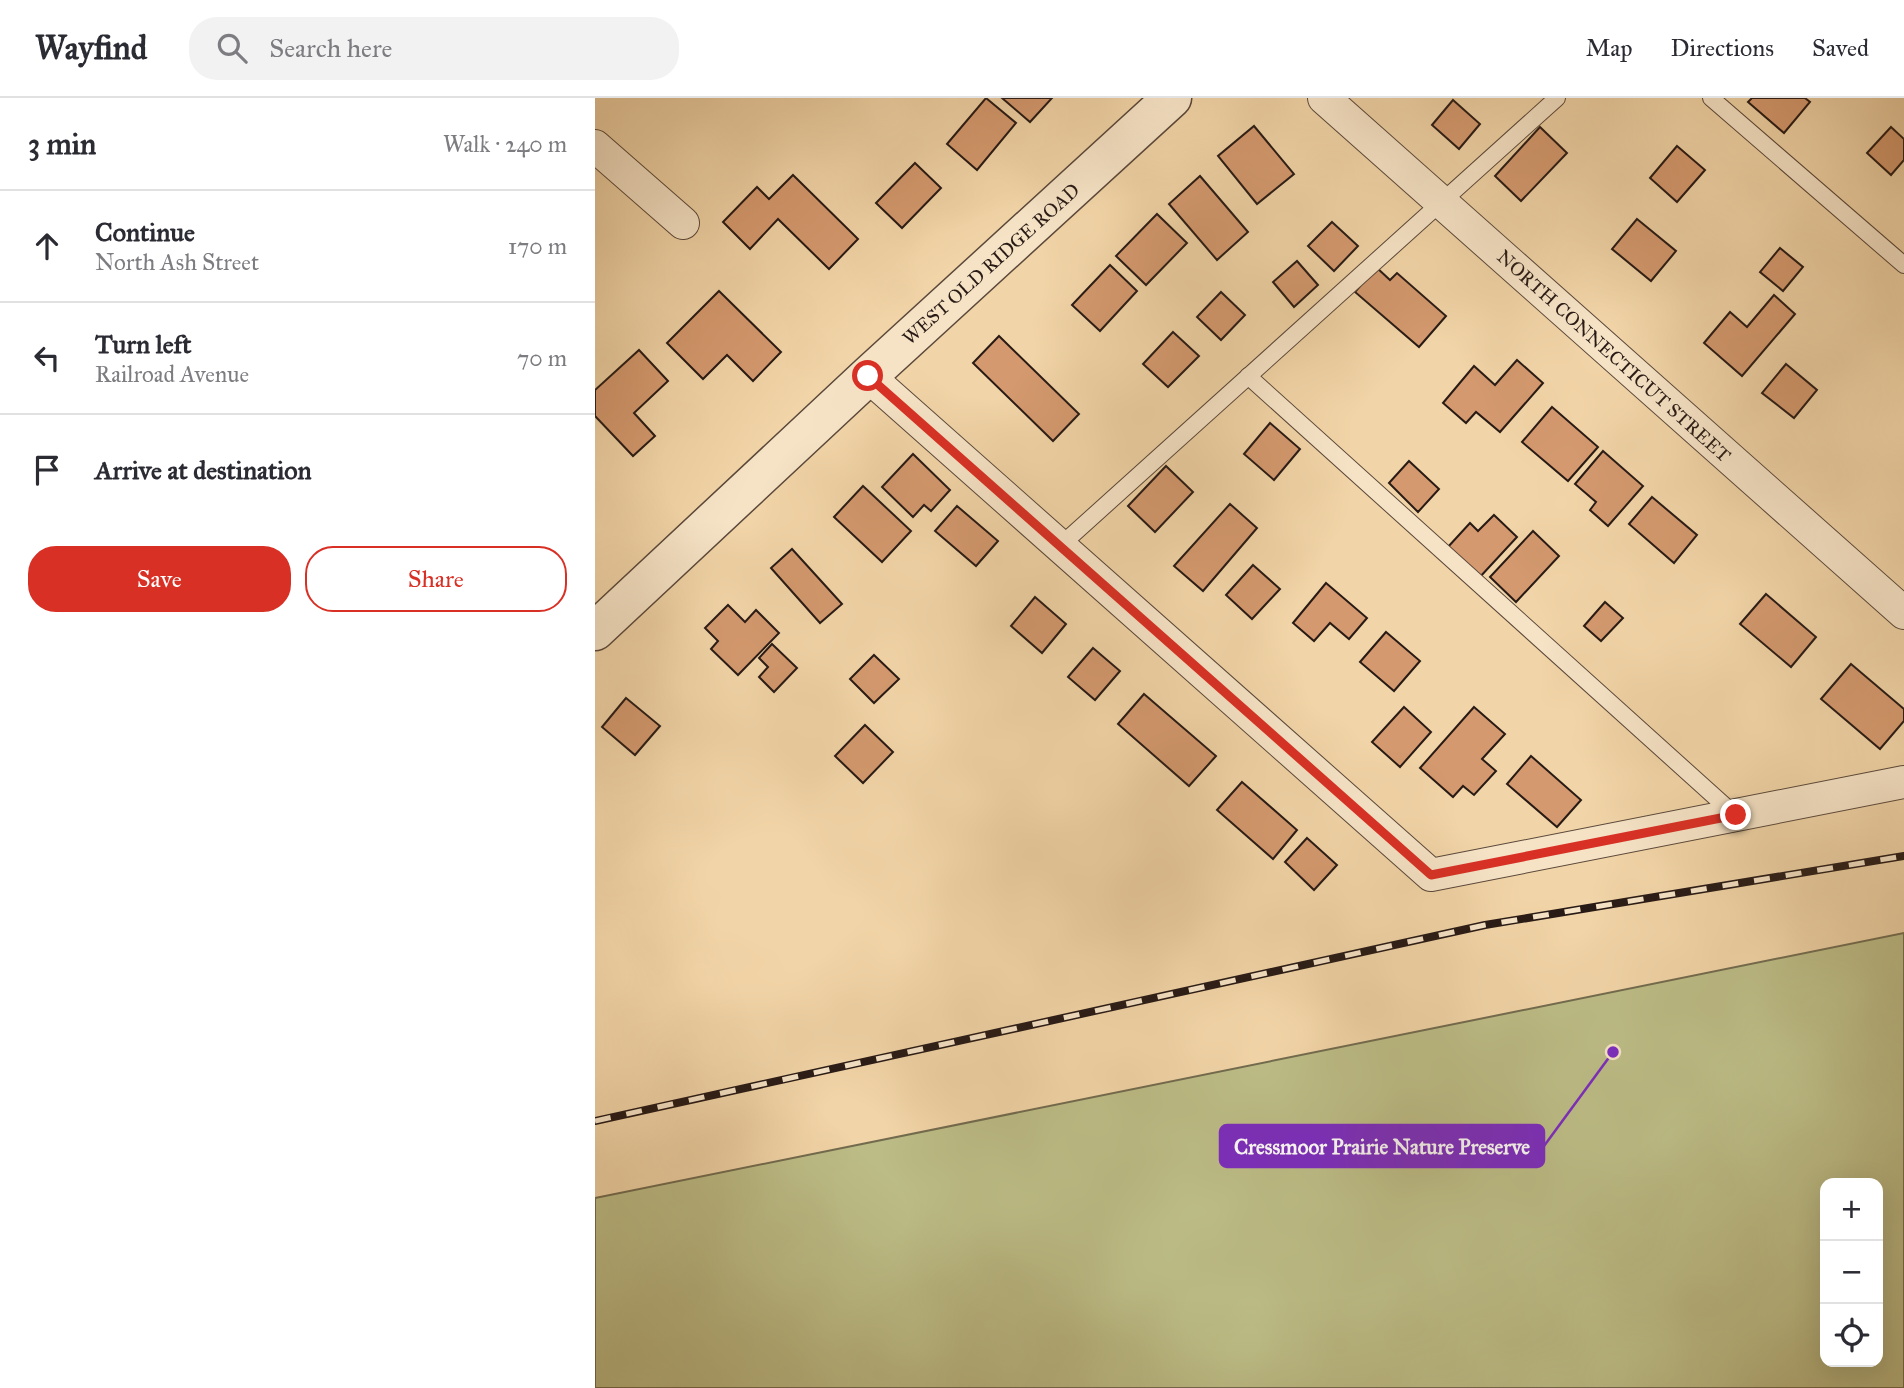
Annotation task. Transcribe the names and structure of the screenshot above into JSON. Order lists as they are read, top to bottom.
{
  "streets": {
    "street": ["WEST OLD RIDGE ROAD", "NORTH CONNECTICUT STREET"]
  },
  "places": ["Cressmoor Prairie Nature Preserve"],
  "page": {
    "header": "Wayfind",
    "search": "Search here",
    "nav": ["Map", "Directions", "Saved"],
    "heading": ["3 min", "Walk · 240 m"],
    "list": [
      ["Continue", "North Ash Street", "170 m"],
      ["Turn left", "Railroad Avenue", "70 m"],
      "Arrive at destination"
    ],
    "buttons": ["Save", "Share"],
    "map_buttons": ["+", "−"]
  }
}
